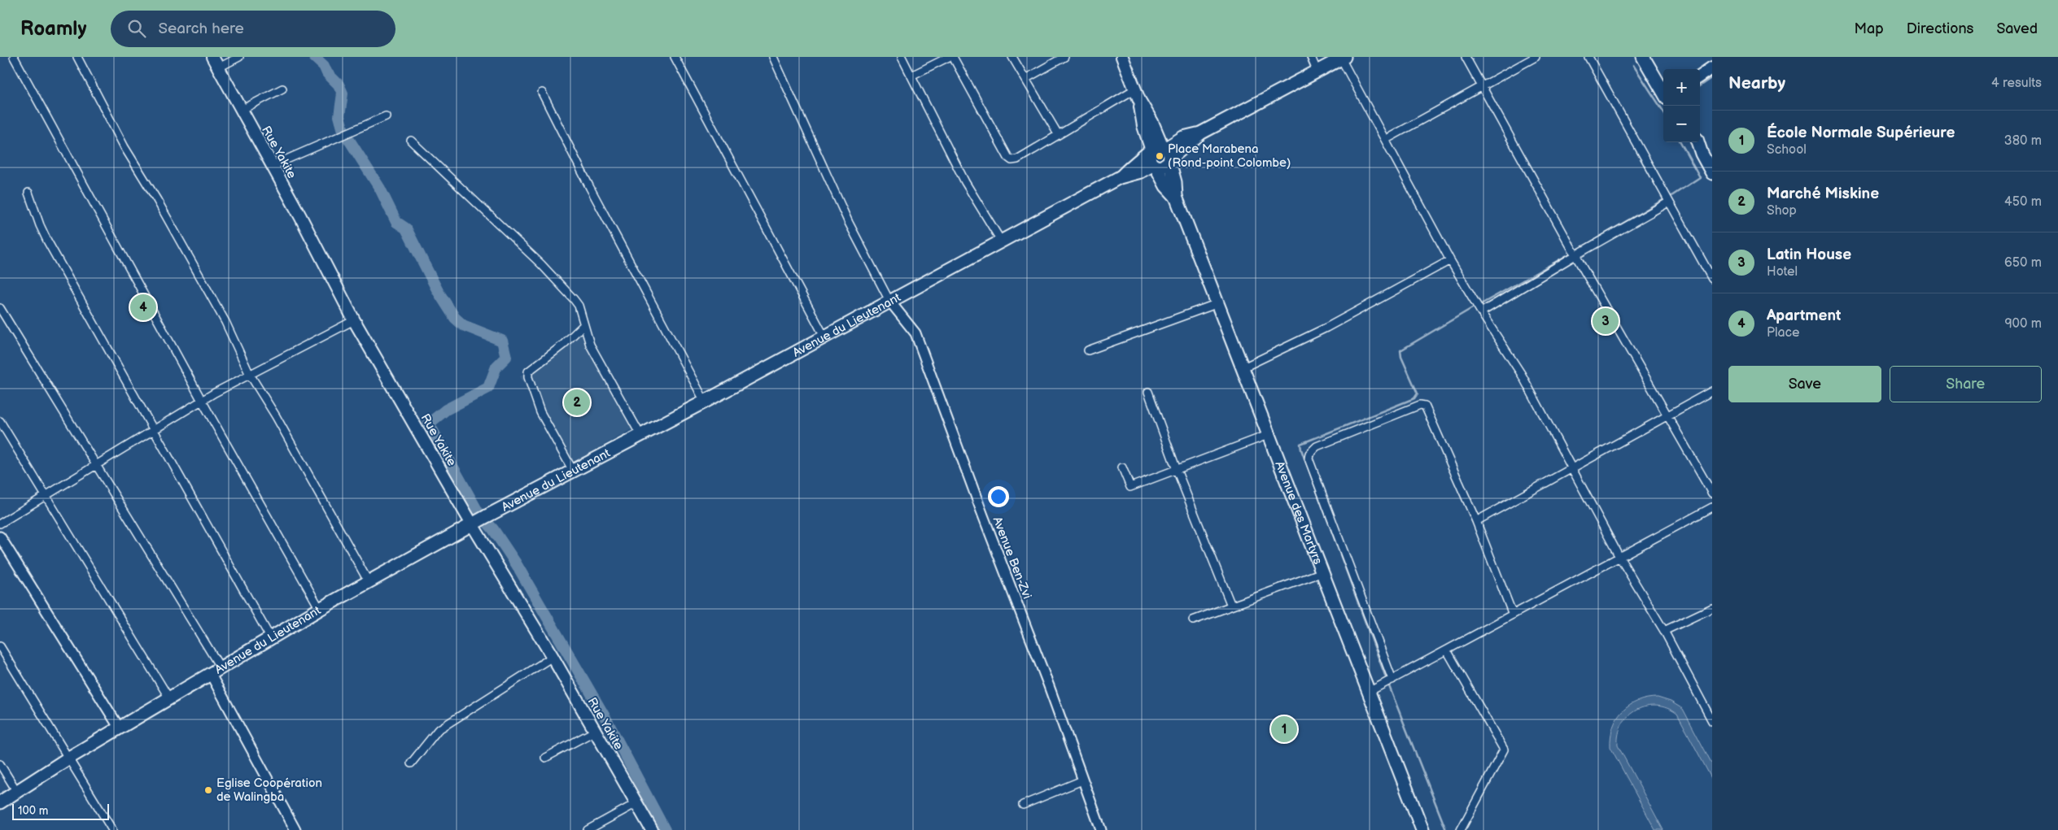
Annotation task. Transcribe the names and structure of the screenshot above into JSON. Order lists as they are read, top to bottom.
{
  "streets": {
    "main road": ["Rue Yakite", "Avenue du Lieutenant", "Avenue des Martyrs"],
    "street": ["Avenue Ben-Zvi"]
  },
  "crossings": [
    ["Rue Yakite", "Avenue du Lieutenant"],
    ["Avenue du Lieutenant", "Avenue des Martyrs"],
    ["Avenue du Lieutenant", "Avenue Ben-Zvi"]
  ],
  "places": ["Place Marabena (Rond-point Colombe)", "Eglise Coopération de Walingba"],
  "scale_bar": "100 m",
  "page": {
    "header": "Roamly",
    "search": "Search here",
    "nav": ["Map", "Directions", "Saved"],
    "heading": ["Nearby", "4 results"],
    "map_buttons": ["+", "−"],
    "list": [
      {
        "mark": "1",
        "name": "École Normale Supérieure",
        "note": "School",
        "value": "380 m"
      },
      {
        "mark": "2",
        "name": "Marché Miskine",
        "note": "Shop",
        "value": "450 m"
      },
      {
        "mark": "3",
        "name": "Latin House",
        "note": "Hotel",
        "value": "650 m"
      },
      {
        "mark": "4",
        "name": "Apartment",
        "note": "Place",
        "value": "900 m"
      }
    ],
    "pins": [
      "4",
      "3",
      "2",
      "1"
    ],
    "buttons": ["Save", "Share"],
    "scale": "100 m"
  }
}
